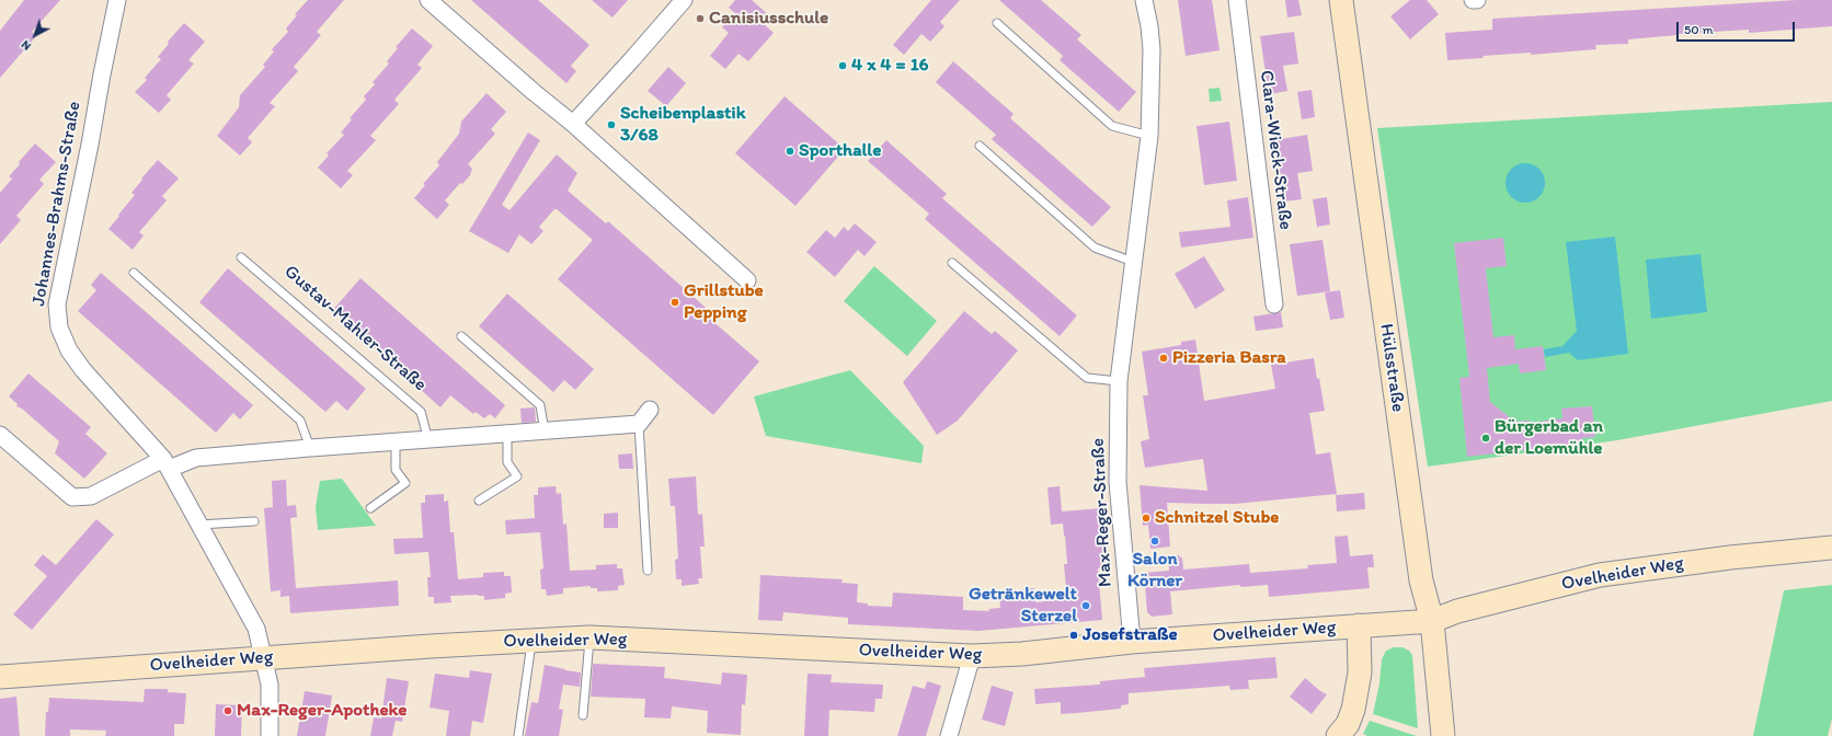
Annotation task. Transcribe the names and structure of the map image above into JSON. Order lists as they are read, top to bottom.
{
  "streets": {
    "street": [
      "Clara-Wieck-Straße",
      "Johannes-Brahms-Straße",
      "Hülsstraße",
      "Max-Reger-Straße",
      "Ovelheider Weg"
    ],
    "lane": ["Gustav-Mahler-Straße"]
  },
  "crossings": [
    ["Johannes-Brahms-Straße", "Ovelheider Weg"],
    ["Hülsstraße", "Ovelheider Weg"],
    ["Max-Reger-Straße", "Ovelheider Weg"]
  ],
  "places": [
    "Canisiusschule",
    "4 x 4 = 16",
    "Scheibenplastik 3/68",
    "Sporthalle",
    "Grillstube Pepping",
    "Pizzeria Basra",
    "Bürgerbad an der Loemühle",
    "Schnitzel Stube",
    "Salon Körner",
    "Getränkewelt Sterzel",
    "Josefstraße",
    "Max-Reger-Apotheke"
  ],
  "scale_bar": "50 m",
  "north": "bottom left"
}
